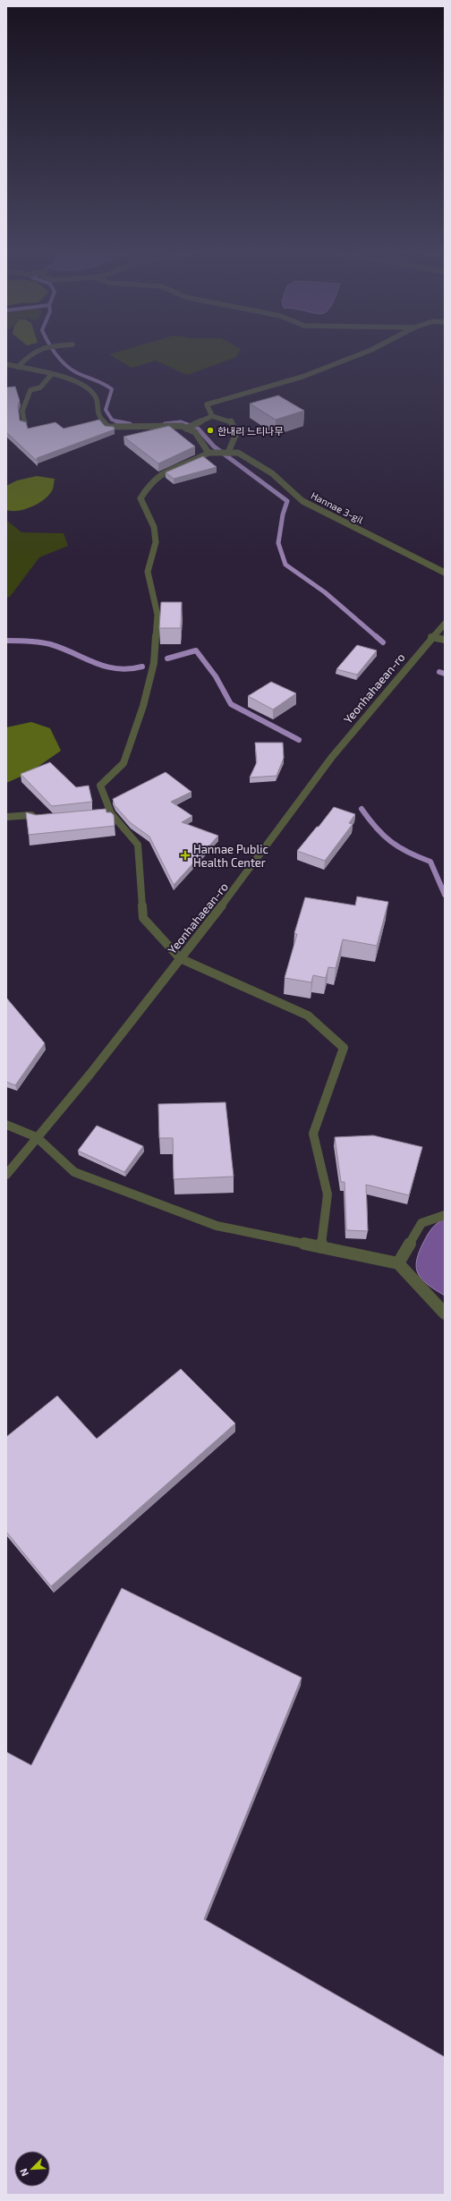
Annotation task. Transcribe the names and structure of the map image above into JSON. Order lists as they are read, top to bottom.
{
  "streets": {
    "street": ["Hannae 3-gil", "Yeonhahaean-ro"]
  },
  "places": {
    "other": ["한내리 느티나무"],
    "health": ["Hannae Public Health Center"]
  },
  "north": "bottom left"
}
